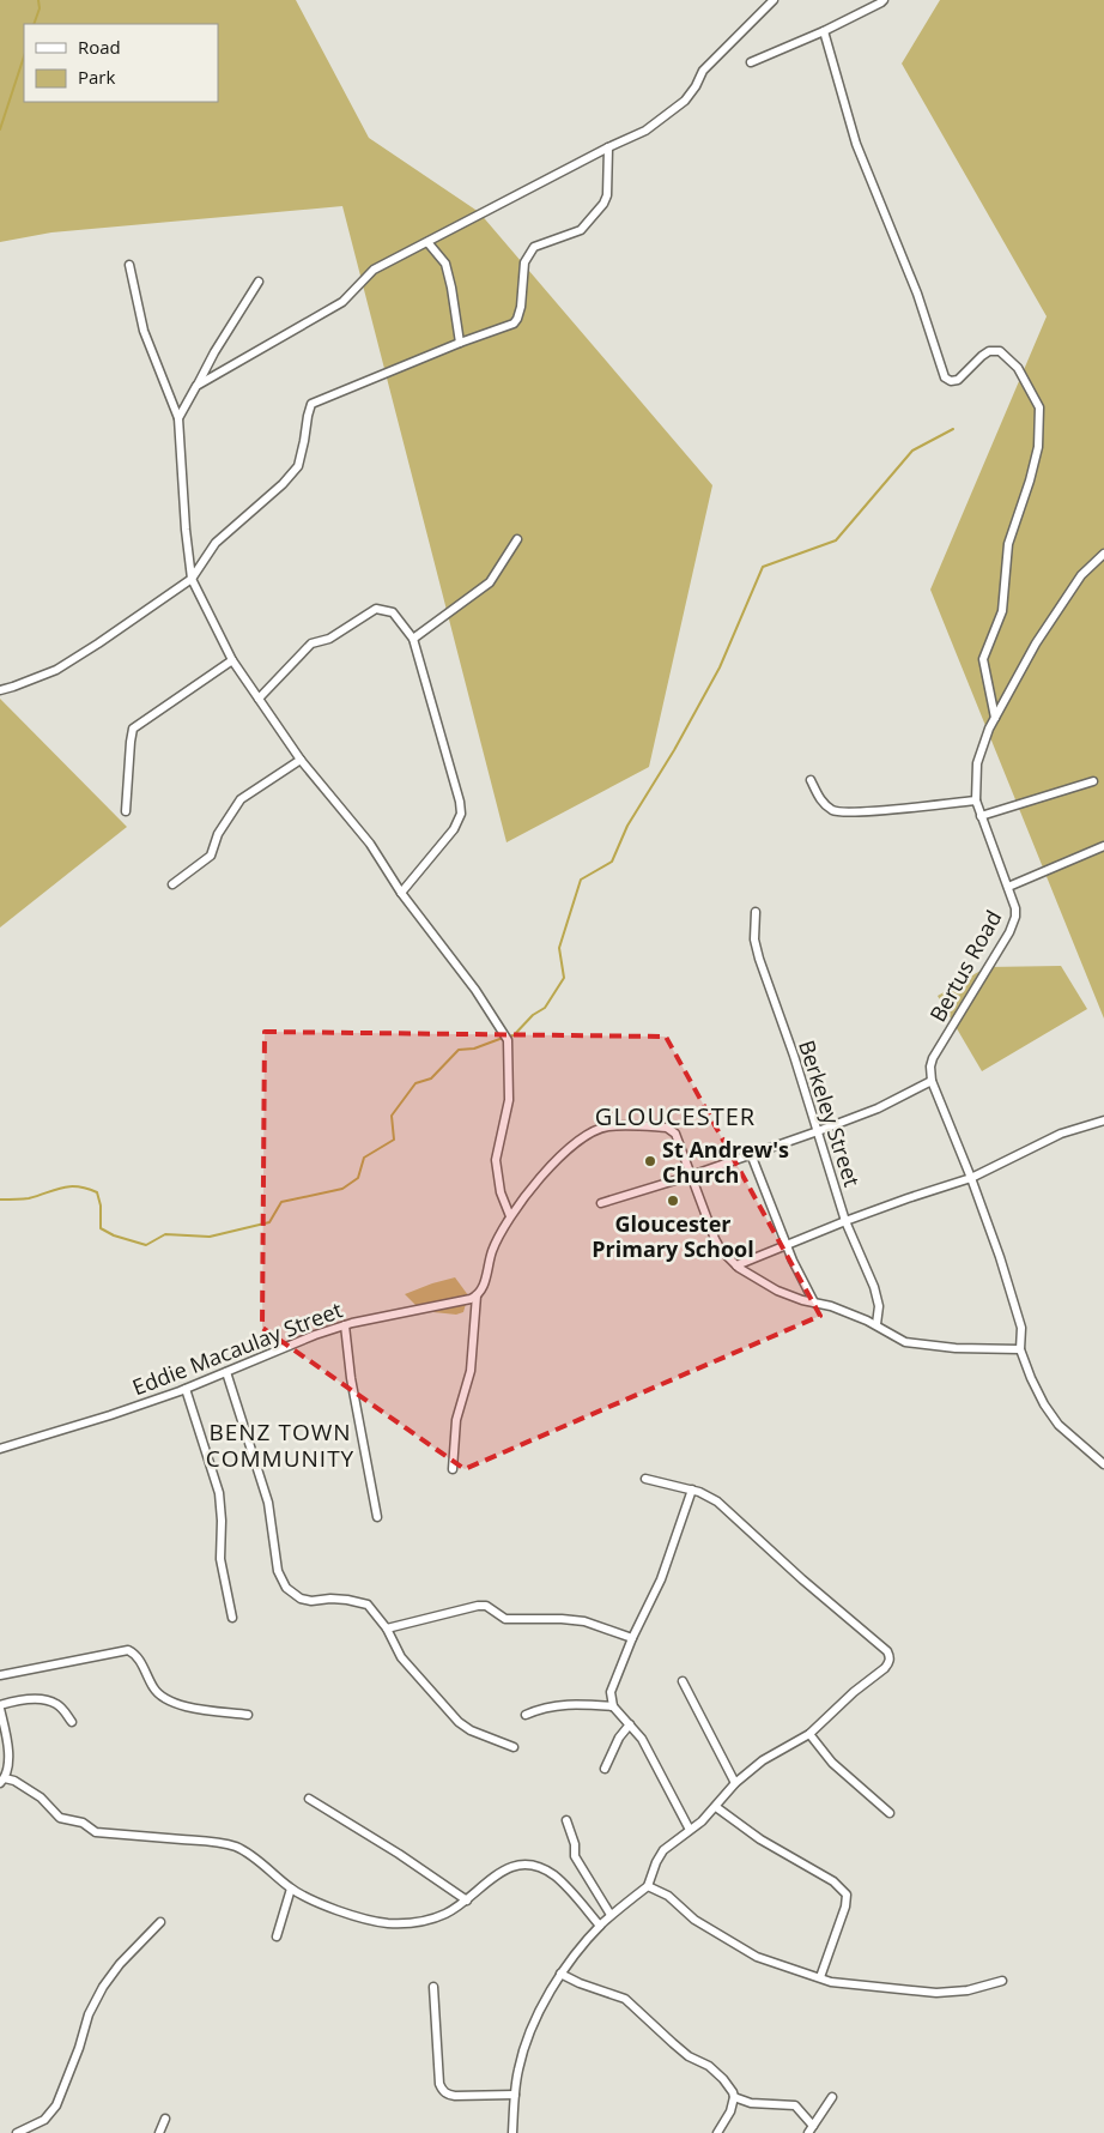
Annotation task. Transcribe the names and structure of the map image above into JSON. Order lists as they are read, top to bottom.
{
  "streets": {
    "street": ["Bertus Road", "Berkeley Street", "Eddie Macaulay Street"]
  },
  "districts": ["GLOUCESTER", "BENZ TOWN COMMUNITY"],
  "places": ["St Andrew's Church", "Gloucester Primary School"],
  "legend": ["Road", "Park"]
}
